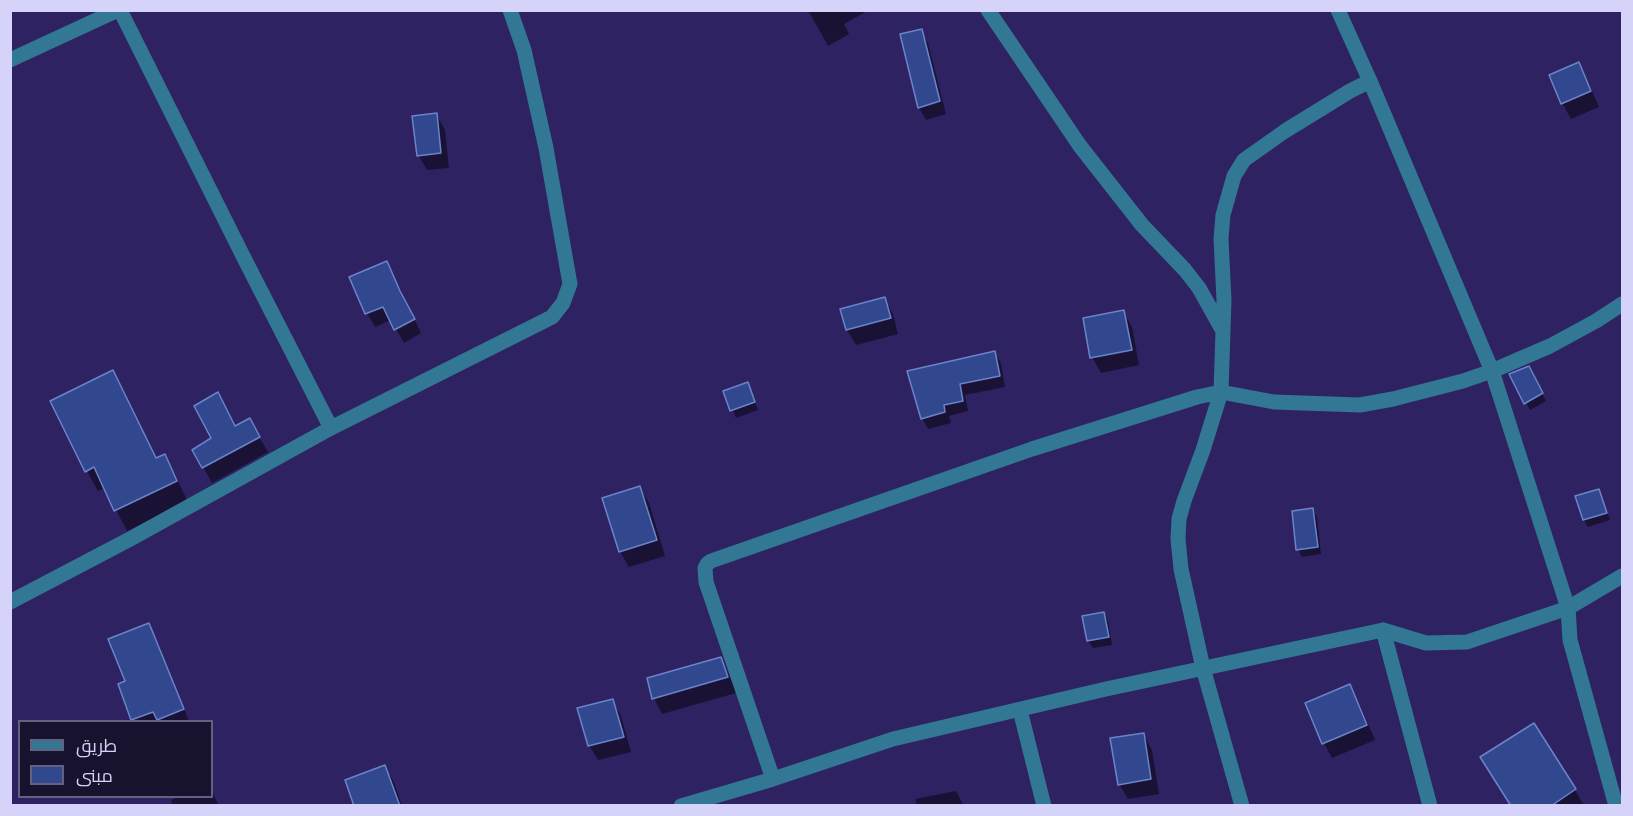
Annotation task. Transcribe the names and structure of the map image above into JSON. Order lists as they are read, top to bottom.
{
  "legend": ["طريق", "مبنى"]
}
